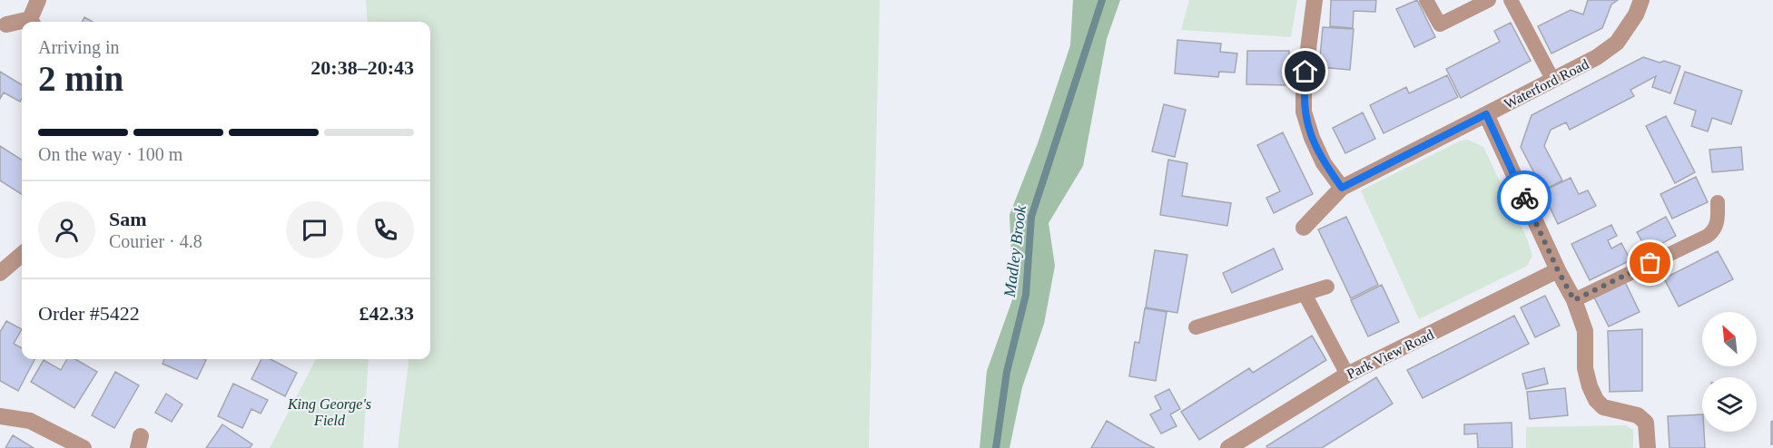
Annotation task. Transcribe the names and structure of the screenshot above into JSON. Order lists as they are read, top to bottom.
{
  "streets": {
    "street": ["Waterford Road", "Park View Road"]
  },
  "crossings": [
    ["Waterford Road", "Park View Road"]
  ],
  "water": ["Madley Brook"],
  "parks": ["King George's Field"],
  "north": "top left",
  "page": {
    "heading": ["2 min", "Arriving in", "20:38–20:43"],
    "panel": [
      "Sam",
      "Courier · 4.8",
      "Order #5422",
      "£42.33"
    ],
    "bar": "On the way · 100 m"
  }
}
